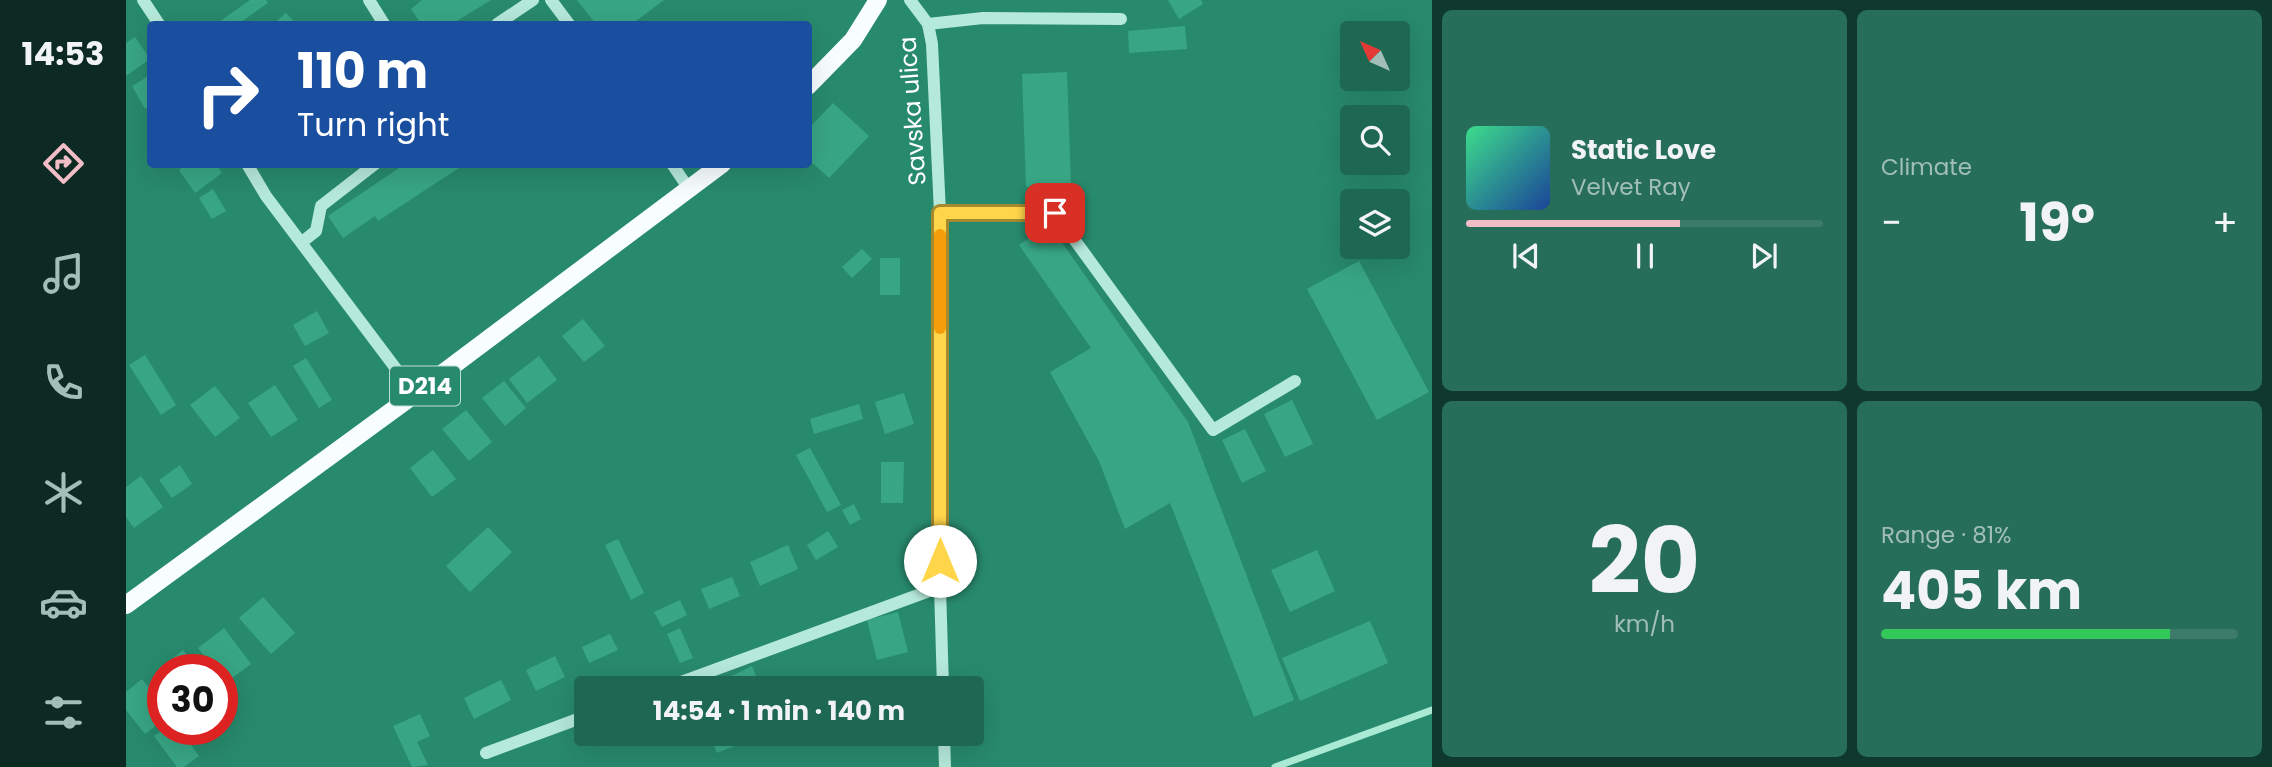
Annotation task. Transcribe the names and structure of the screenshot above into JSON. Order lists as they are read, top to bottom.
{
  "streets": {
    "main road": ["D214"],
    "street": ["Savska ulica"]
  },
  "north": "top left",
  "page": {
    "tabs": "14:53",
    "tile": [
      "Climate",
      ["20", "km/h"],
      ["Range · 81%", "405 km"]
    ],
    "turn": ["110 m", "Turn right"],
    "song": ["Static Love", "Velvet Ray"],
    "heat": ["−", "19°", "+"],
    "limit": "30",
    "trip": "14:54 · 1 min · 140 m"
  }
}
